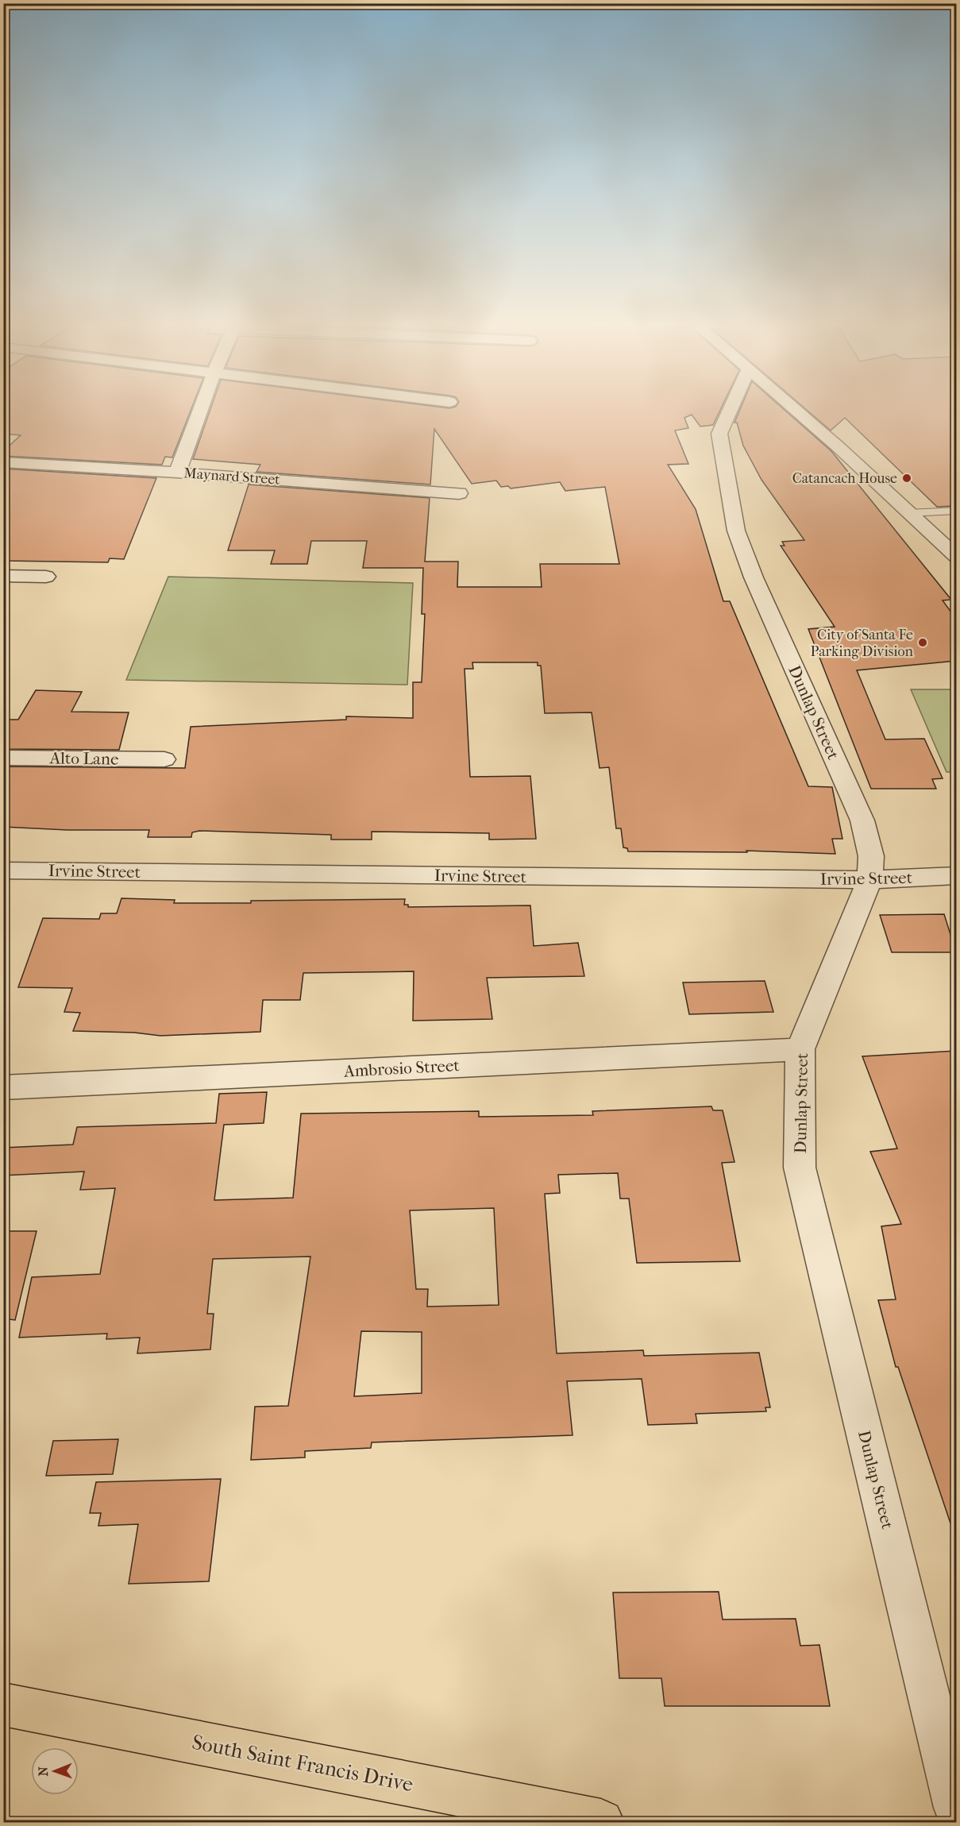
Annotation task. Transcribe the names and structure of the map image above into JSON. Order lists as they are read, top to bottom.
{
  "streets": {
    "highway": ["South Saint Francis Drive"],
    "street": [
      "Maynard Street",
      "Dunlap Street",
      "Alto Lane",
      "Irvine Street",
      "Ambrosio Street"
    ]
  },
  "crossings": [
    ["Dunlap Street", "Irvine Street"],
    ["Dunlap Street", "Ambrosio Street"]
  ],
  "places": ["Catancach House", "City of Santa Fe Parking Division"],
  "north": "left"
}
